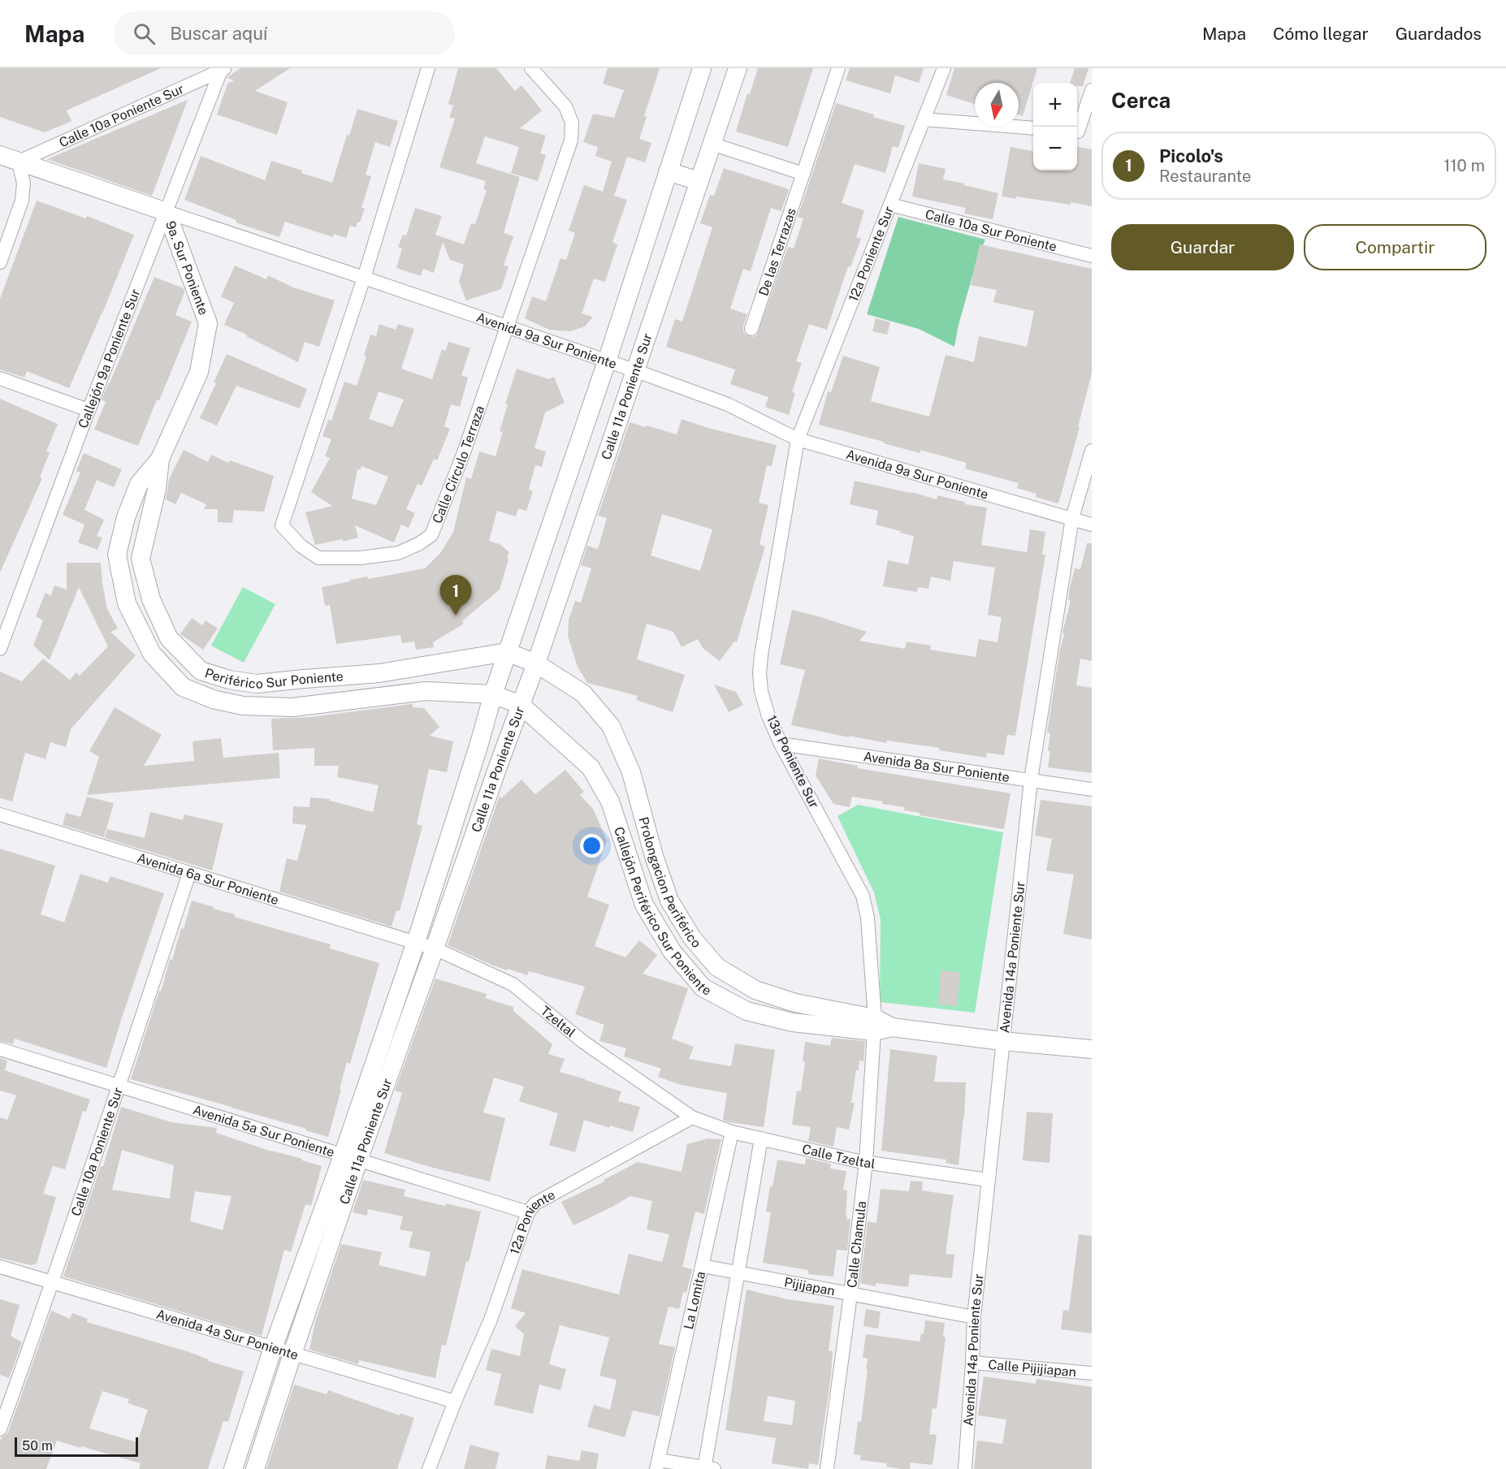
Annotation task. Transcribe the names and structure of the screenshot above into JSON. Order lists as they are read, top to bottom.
{
  "streets": {
    "main road": [
      "9a. Sur Poniente",
      "Calle 11a Poniente Sur",
      "Periférico Sur Poniente",
      "Prolongacion Periférico",
      "Callejón Periférico Sur Poniente"
    ],
    "street": [
      "Calle 10a Poniente Sur",
      "Calle 10a Sur Poniente",
      "De las Terrazas",
      "12a Poniente Sur",
      "Avenida 9a Sur Poniente",
      "Callejón 9a Poniente Sur",
      "Calle Círculo Terraza",
      "13a Poniente Sur",
      "Avenida 8a Sur Poniente",
      "Avenida 6a Sur Poniente",
      "Avenida 14a Poniente Sur",
      "Tzeltal",
      "Avenida 5a Sur Poniente",
      "Calle Tzeltal",
      "12a Poniente",
      "Calle Chamula",
      "Pijijapan",
      "La Lomita",
      "Avenida 4a Sur Poniente",
      "Calle Pijijiapan"
    ]
  },
  "crossings": [
    ["Calle 10a Poniente Sur", "Callejón 9a Poniente Sur"],
    ["Calle 10a Poniente Sur", "Avenida 6a Sur Poniente"],
    ["Calle 10a Poniente Sur", "Avenida 5a Sur Poniente"],
    ["Calle 10a Poniente Sur", "Avenida 4a Sur Poniente"],
    ["Calle 10a Sur Poniente", "12a Poniente Sur"],
    ["12a Poniente Sur", "Avenida 9a Sur Poniente"],
    ["12a Poniente Sur", "13a Poniente Sur"],
    ["9a. Sur Poniente", "Avenida 9a Sur Poniente"],
    ["9a. Sur Poniente", "Callejón 9a Poniente Sur"],
    ["9a. Sur Poniente", "Periférico Sur Poniente"],
    ["Avenida 9a Sur Poniente", "Callejón 9a Poniente Sur"],
    ["Avenida 9a Sur Poniente", "Calle 11a Poniente Sur"],
    ["Avenida 9a Sur Poniente", "Calle Círculo Terraza"],
    ["Avenida 9a Sur Poniente", "13a Poniente Sur"],
    ["Avenida 9a Sur Poniente", "Avenida 14a Poniente Sur"],
    ["Calle 11a Poniente Sur", "Periférico Sur Poniente"],
    ["Calle 11a Poniente Sur", "Avenida 6a Sur Poniente"],
    ["Calle 11a Poniente Sur", "Prolongacion Periférico"],
    ["Calle 11a Poniente Sur", "Callejón Periférico Sur Poniente"],
    ["Calle 11a Poniente Sur", "Tzeltal"],
    ["Calle 11a Poniente Sur", "Avenida 5a Sur Poniente"],
    ["Calle 11a Poniente Sur", "Avenida 4a Sur Poniente"],
    ["Periférico Sur Poniente", "Callejón Periférico Sur Poniente"],
    ["13a Poniente Sur", "Avenida 8a Sur Poniente"],
    ["13a Poniente Sur", "Prolongacion Periférico"],
    ["13a Poniente Sur", "Callejón Periférico Sur Poniente"],
    ["13a Poniente Sur", "Calle Chamula"],
    ["Avenida 8a Sur Poniente", "Avenida 14a Poniente Sur"],
    ["Avenida 6a Sur Poniente", "Tzeltal"],
    ["Prolongacion Periférico", "Callejón Periférico Sur Poniente"],
    ["Prolongacion Periférico", "Calle Chamula"],
    ["Callejón Periférico Sur Poniente", "Avenida 14a Poniente Sur"],
    ["Callejón Periférico Sur Poniente", "Calle Chamula"],
    ["Avenida 14a Poniente Sur", "Calle Tzeltal"],
    ["Avenida 14a Poniente Sur", "Pijijapan"],
    ["Avenida 14a Poniente Sur", "Calle Pijijiapan"],
    ["Tzeltal", "Calle Tzeltal"],
    ["Tzeltal", "12a Poniente"],
    ["Avenida 5a Sur Poniente", "12a Poniente"],
    ["Calle Tzeltal", "12a Poniente"],
    ["Calle Tzeltal", "Calle Chamula"],
    ["Calle Tzeltal", "La Lomita"],
    ["12a Poniente", "Avenida 4a Sur Poniente"],
    ["Calle Chamula", "Pijijapan"],
    ["Pijijapan", "La Lomita"]
  ],
  "scale_bar": "50 m",
  "north": "bottom",
  "page": {
    "header": "Mapa",
    "search": "Buscar aquí",
    "nav": ["Mapa", "Cómo llegar", "Guardados"],
    "heading": "Cerca",
    "map_buttons": ["+", "−"],
    "list": [
      {
        "mark": "1",
        "name": "Picolo's",
        "note": "Restaurante",
        "value": "110 m"
      }
    ],
    "buttons": ["Guardar", "Compartir"],
    "pins": "1",
    "scale": "50 m"
  }
}
